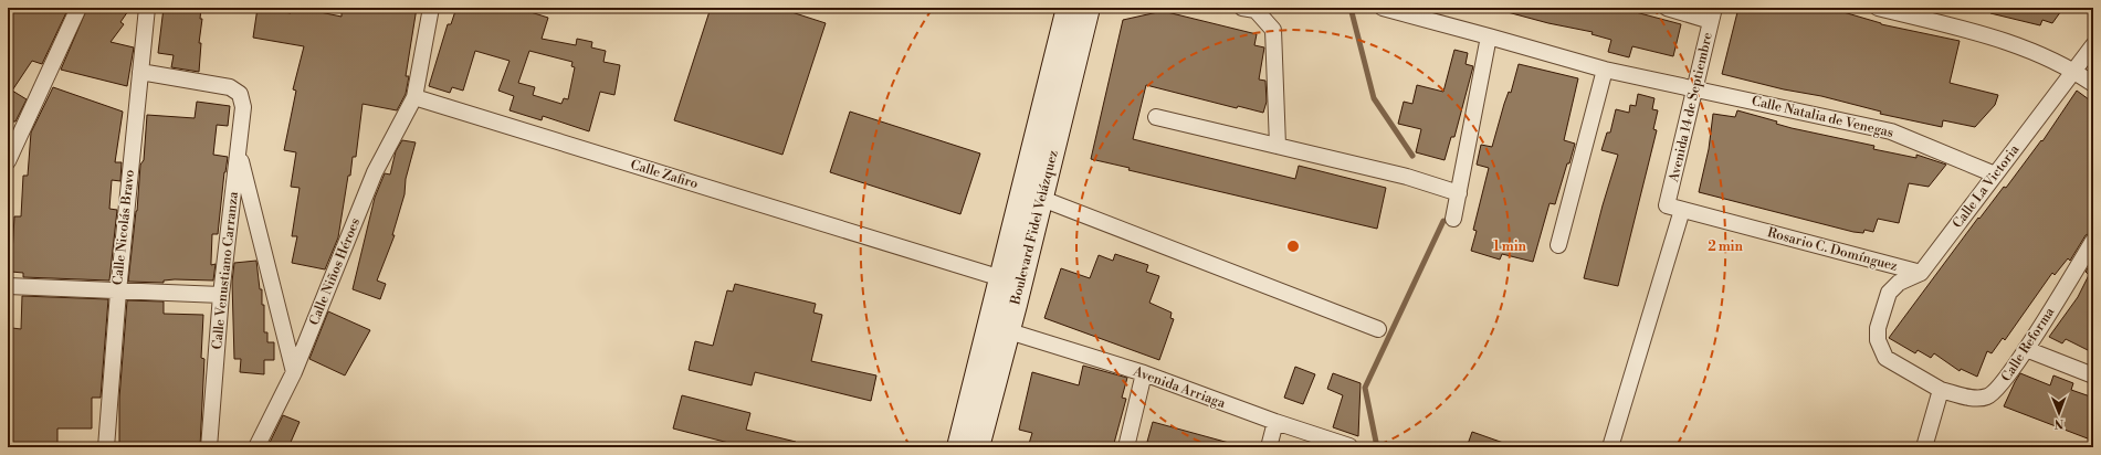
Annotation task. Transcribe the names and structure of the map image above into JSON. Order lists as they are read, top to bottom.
{
  "streets": {
    "main road": ["Boulevard Fidel Velázquez"],
    "street": [
      "Avenida 14 de Septiembre",
      "Calle Natalia de Venegas",
      "Calle Zafiro",
      "Calle La Victoria",
      "Calle Nicolás Bravo",
      "Rosario C. Domínguez",
      "Calle Venustiano Carranza",
      "Calle Niños Héroes",
      "Calle Reforma",
      "Avenida Arriaga"
    ]
  },
  "crossings": [
    ["Avenida 14 de Septiembre", "Calle Natalia de Venegas"],
    ["Avenida 14 de Septiembre", "Rosario C. Domínguez"],
    ["Calle Natalia de Venegas", "Calle La Victoria"],
    ["Calle Zafiro", "Boulevard Fidel Velázquez"],
    ["Calle Zafiro", "Calle Niños Héroes"],
    ["Calle La Victoria", "Rosario C. Domínguez"],
    ["Calle La Victoria", "Calle Reforma"],
    ["Calle Nicolás Bravo", "Calle Venustiano Carranza"],
    ["Boulevard Fidel Velázquez", "Avenida Arriaga"]
  ],
  "north": "bottom",
  "rings": ["1 min", "2 min"]
}
